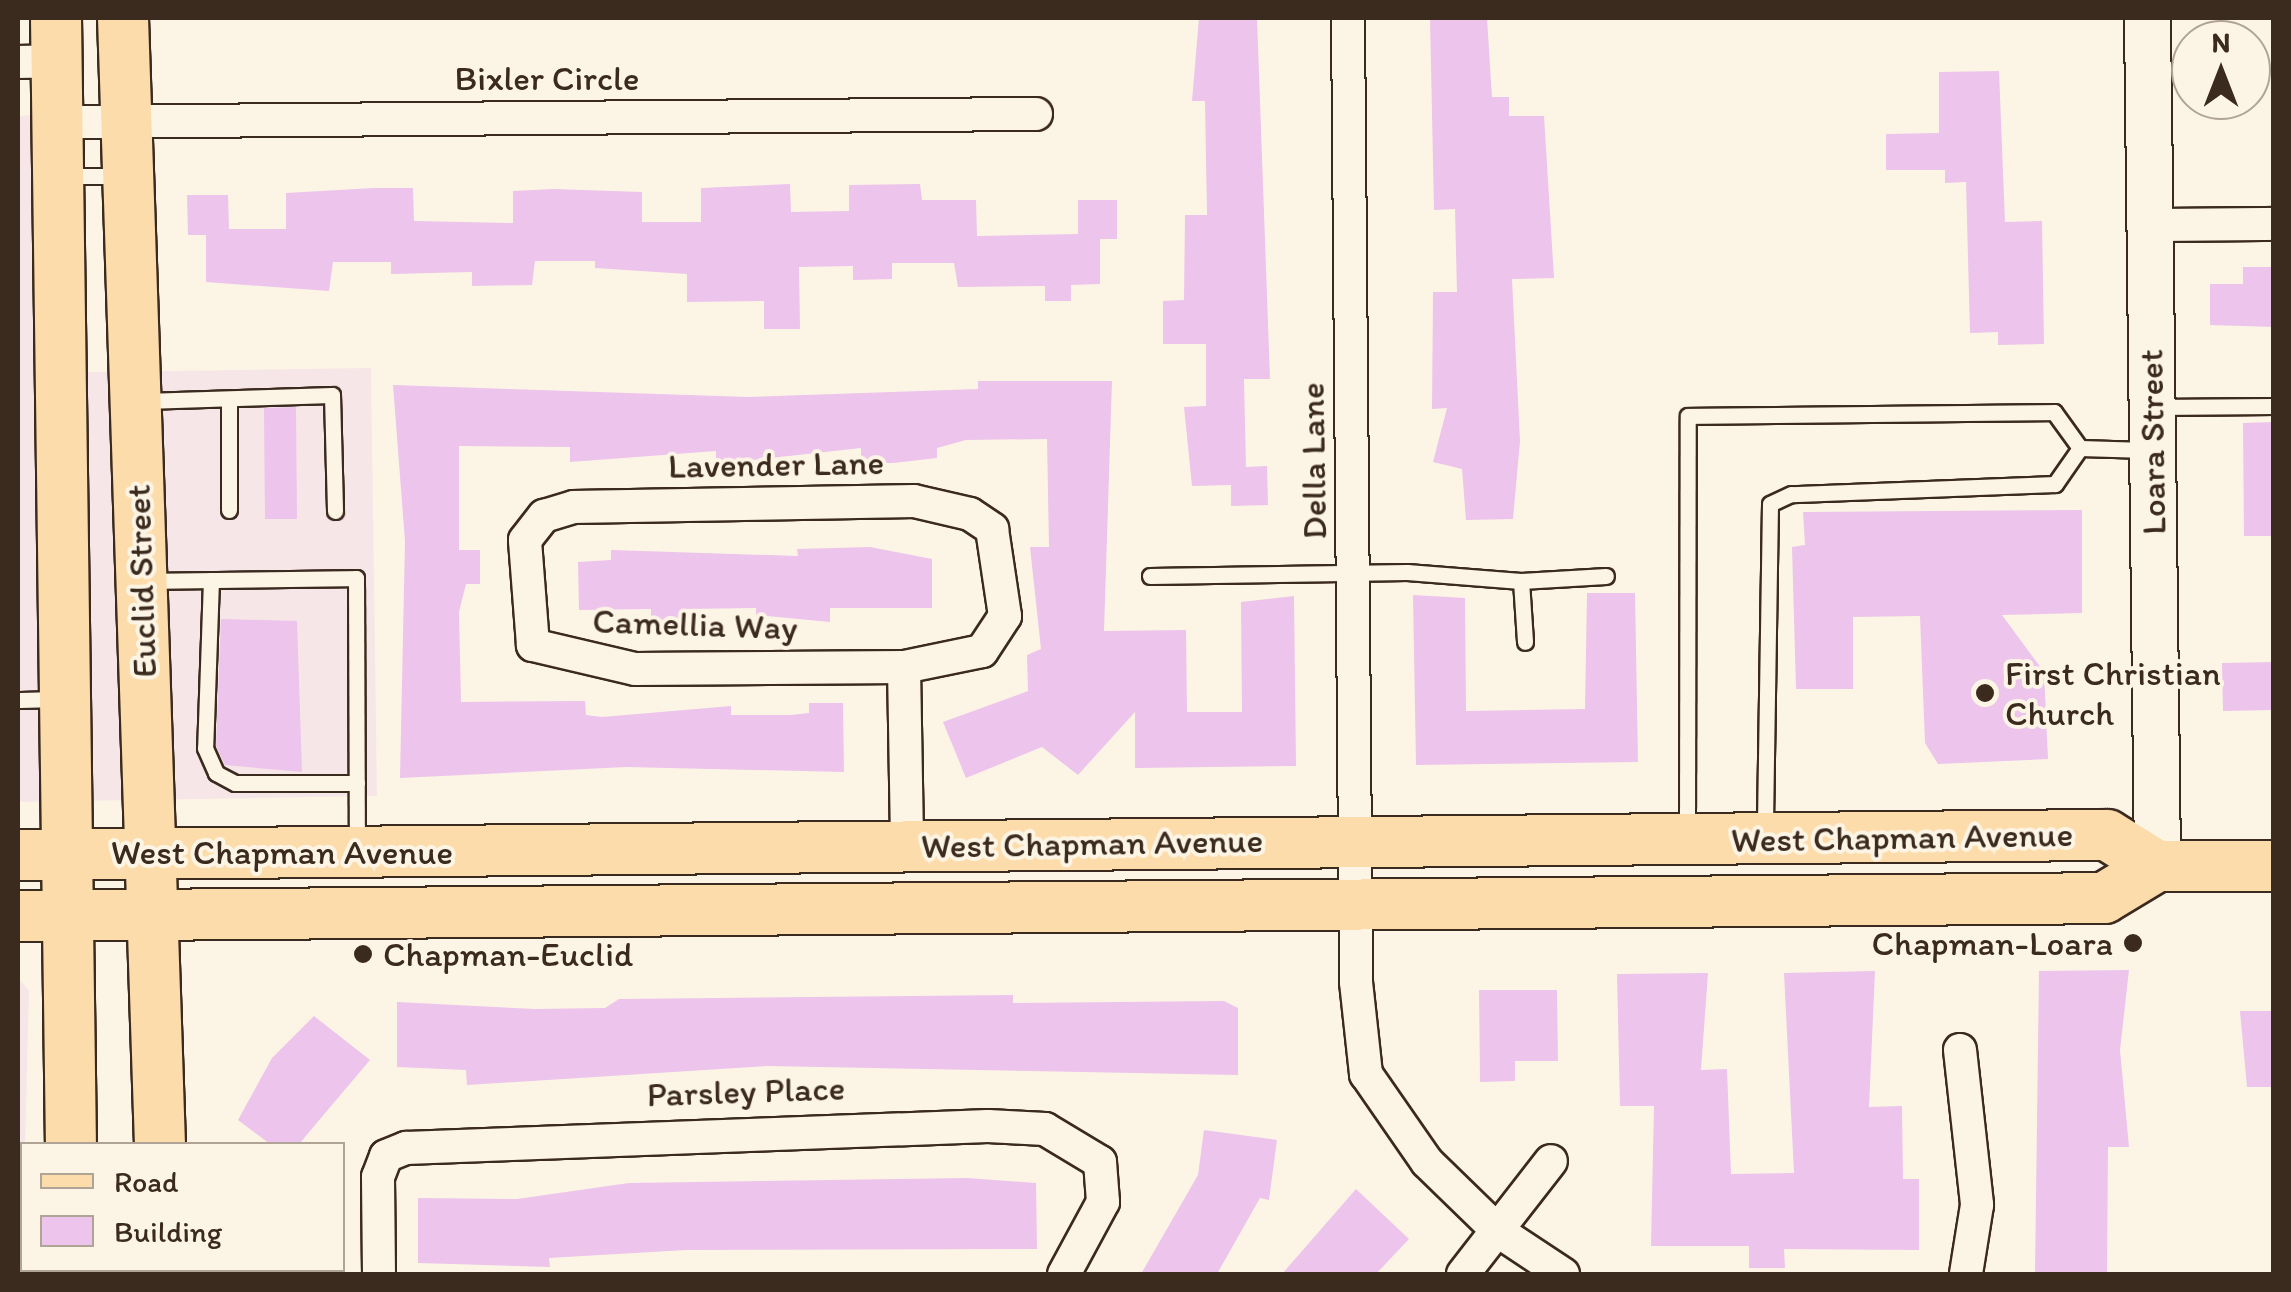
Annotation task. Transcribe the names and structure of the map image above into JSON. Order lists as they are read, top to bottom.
{
  "streets": {
    "main road": ["Euclid Street", "West Chapman Avenue"],
    "street": [
      "Bixler Circle",
      "Loara Street",
      "Della Lane",
      "Lavender Lane",
      "Camellia Way",
      "Parsley Place"
    ]
  },
  "crossings": [
    ["Bixler Circle", "Euclid Street"],
    ["Loara Street", "West Chapman Avenue"],
    ["Della Lane", "West Chapman Avenue"],
    ["Lavender Lane", "Camellia Way"],
    ["Euclid Street", "West Chapman Avenue"]
  ],
  "places": ["First Christian Church", "Chapman-Loara", "Chapman-Euclid"],
  "legend": ["Road", "Building"],
  "north": "top"
}
